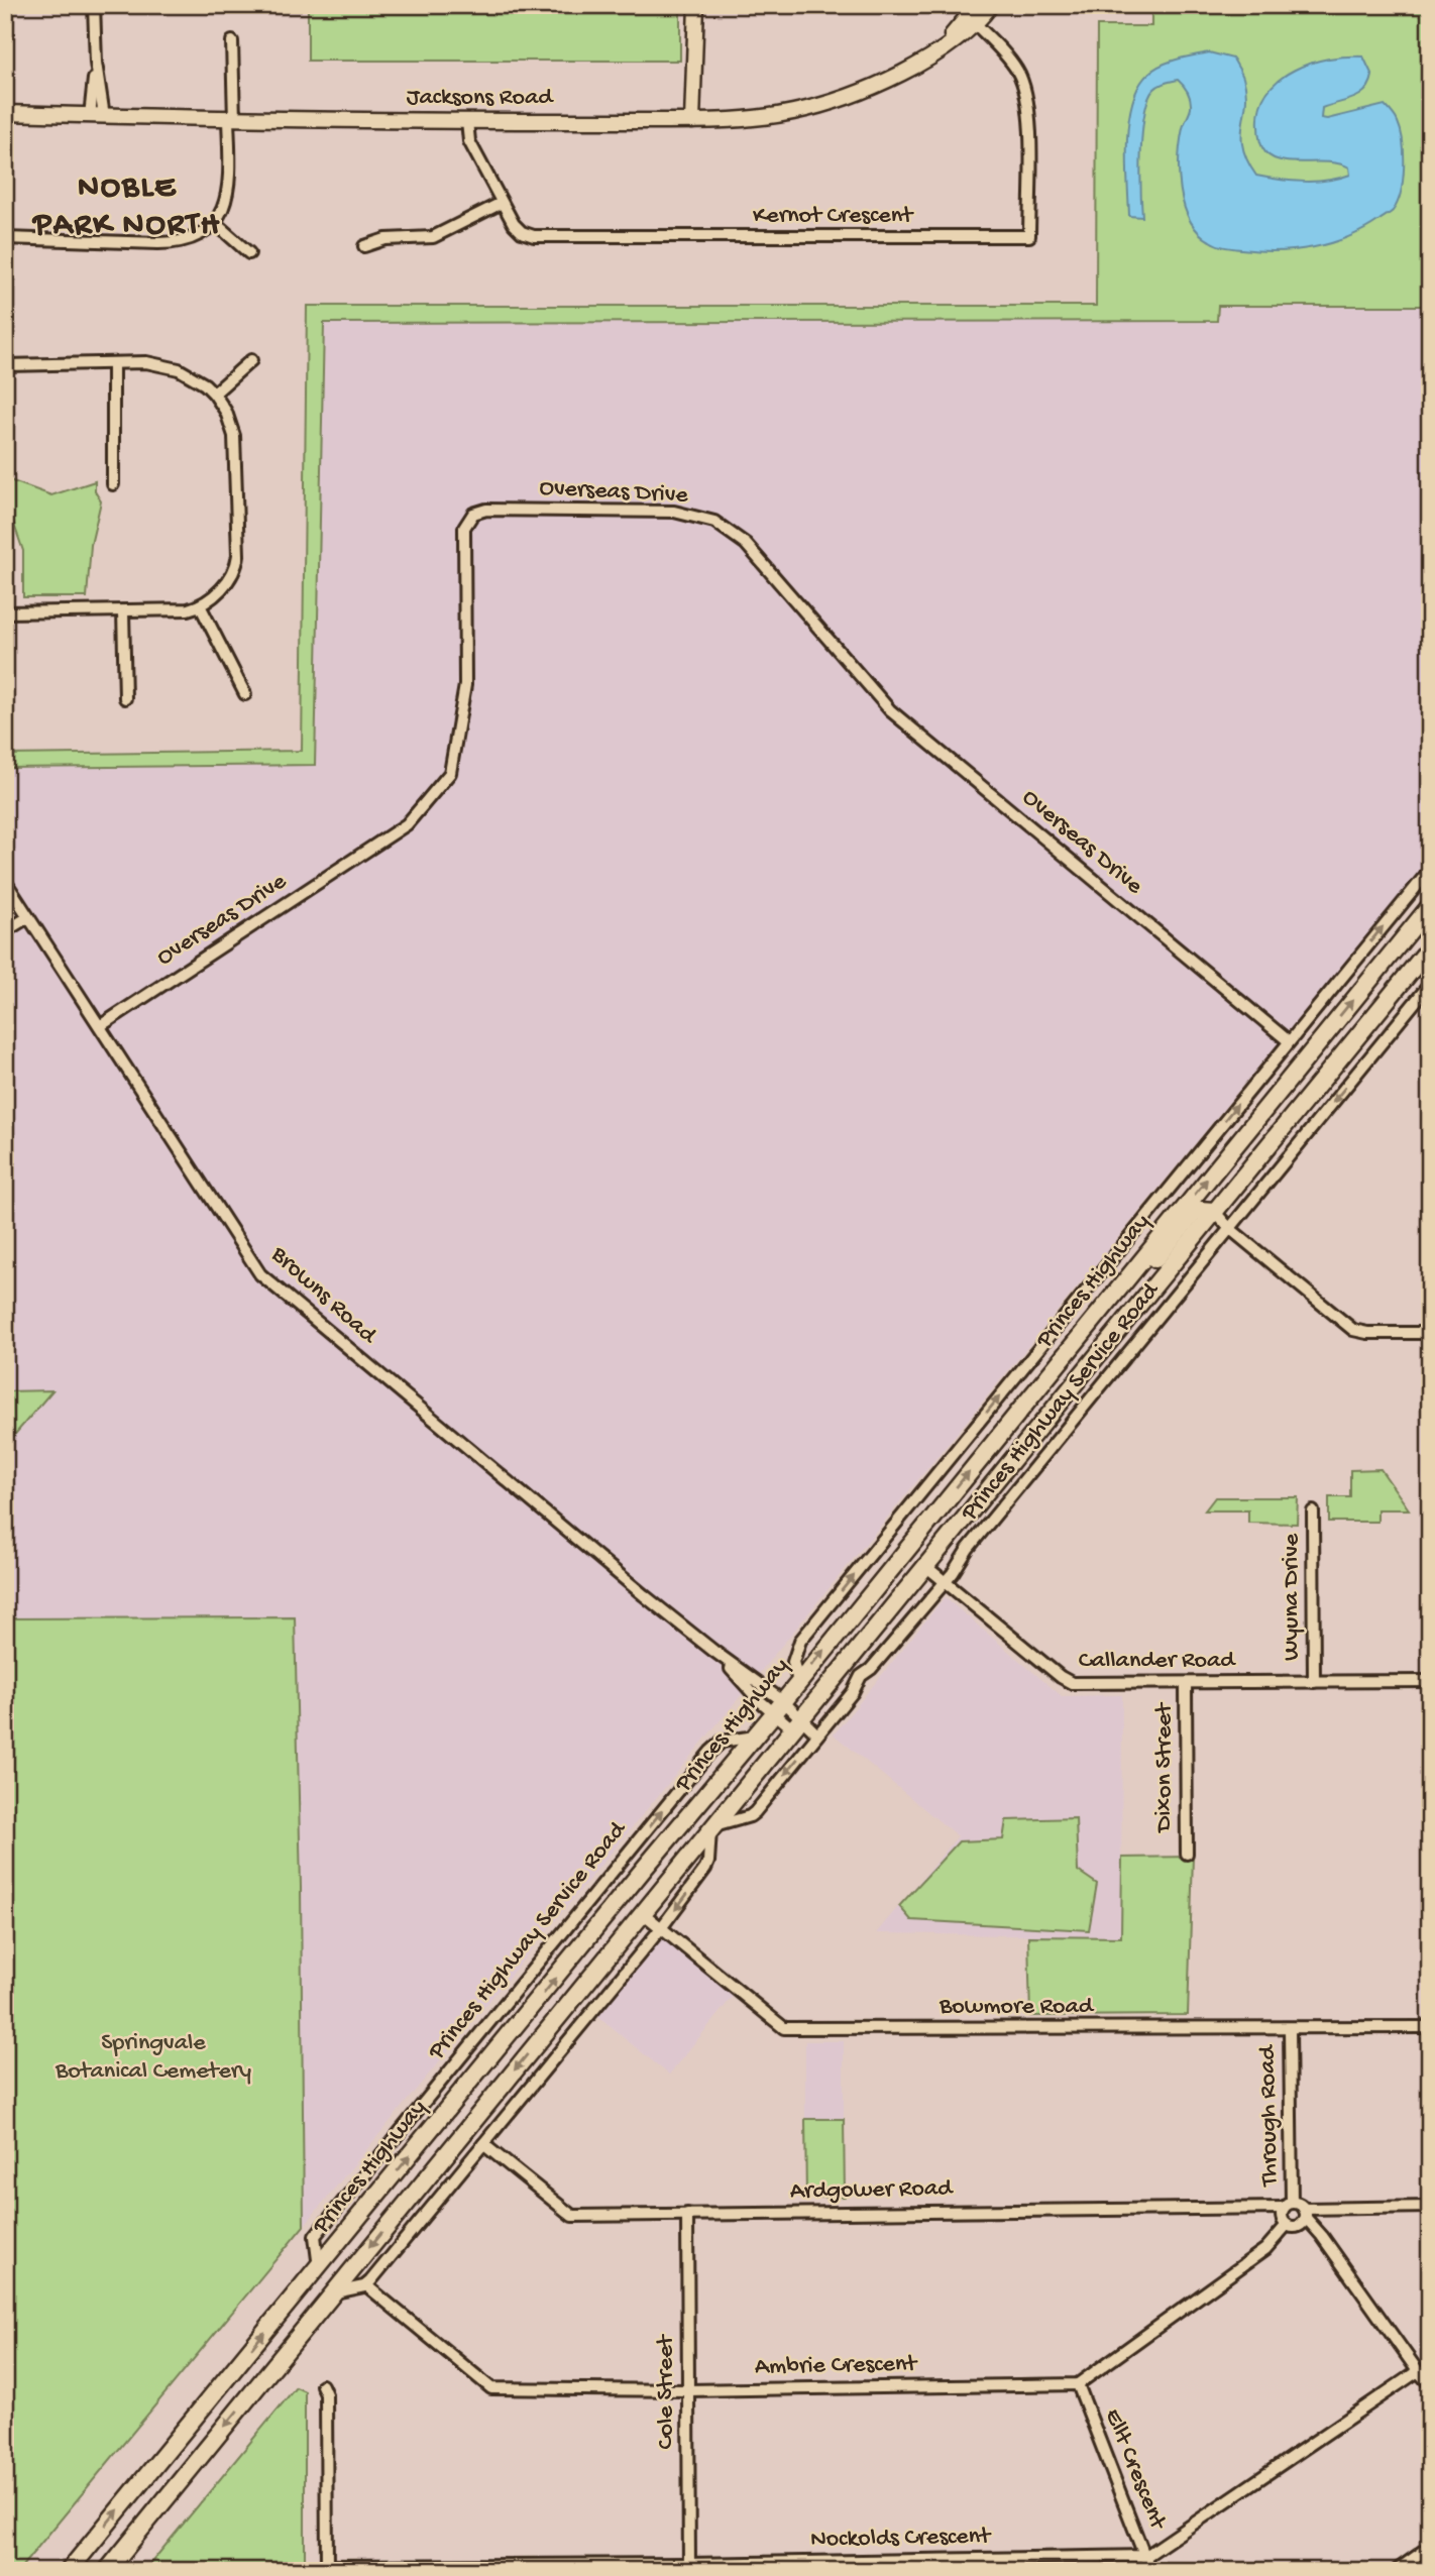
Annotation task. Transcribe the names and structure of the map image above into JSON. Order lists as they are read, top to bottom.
{
  "streets": {
    "highway": ["Princes Highway"],
    "main road": ["Jacksons Road"],
    "street": [
      "Kernot Crescent",
      "Overseas Drive",
      "Browns Road",
      "Princes Highway Service Road",
      "Wyuna Drive",
      "Callander Road",
      "Dixon Street",
      "Bowmore Road",
      "Through Road",
      "Ardgower Road",
      "Ambrie Crescent",
      "Cole Street",
      "Ellt Crescent",
      "Nockolds Crescent"
    ]
  },
  "crossings": [
    ["Jacksons Road", "Kernot Crescent"],
    ["Overseas Drive", "Browns Road"],
    ["Overseas Drive", "Princes Highway Service Road"],
    ["Princes Highway", "Browns Road"],
    ["Princes Highway", "Princes Highway Service Road"],
    ["Princes Highway", "Callander Road"],
    ["Princes Highway", "Bowmore Road"],
    ["Browns Road", "Princes Highway Service Road"],
    ["Princes Highway Service Road", "Callander Road"],
    ["Wyuna Drive", "Callander Road"],
    ["Callander Road", "Dixon Street"],
    ["Bowmore Road", "Through Road"],
    ["Through Road", "Ardgower Road"],
    ["Ardgower Road", "Cole Street"],
    ["Ambrie Crescent", "Cole Street"],
    ["Ambrie Crescent", "Ellt Crescent"],
    ["Cole Street", "Nockolds Crescent"],
    ["Ellt Crescent", "Nockolds Crescent"]
  ],
  "districts": ["NOBLE PARK NORTH"],
  "parks": ["Springvale Botanical Cemetery"]
}
